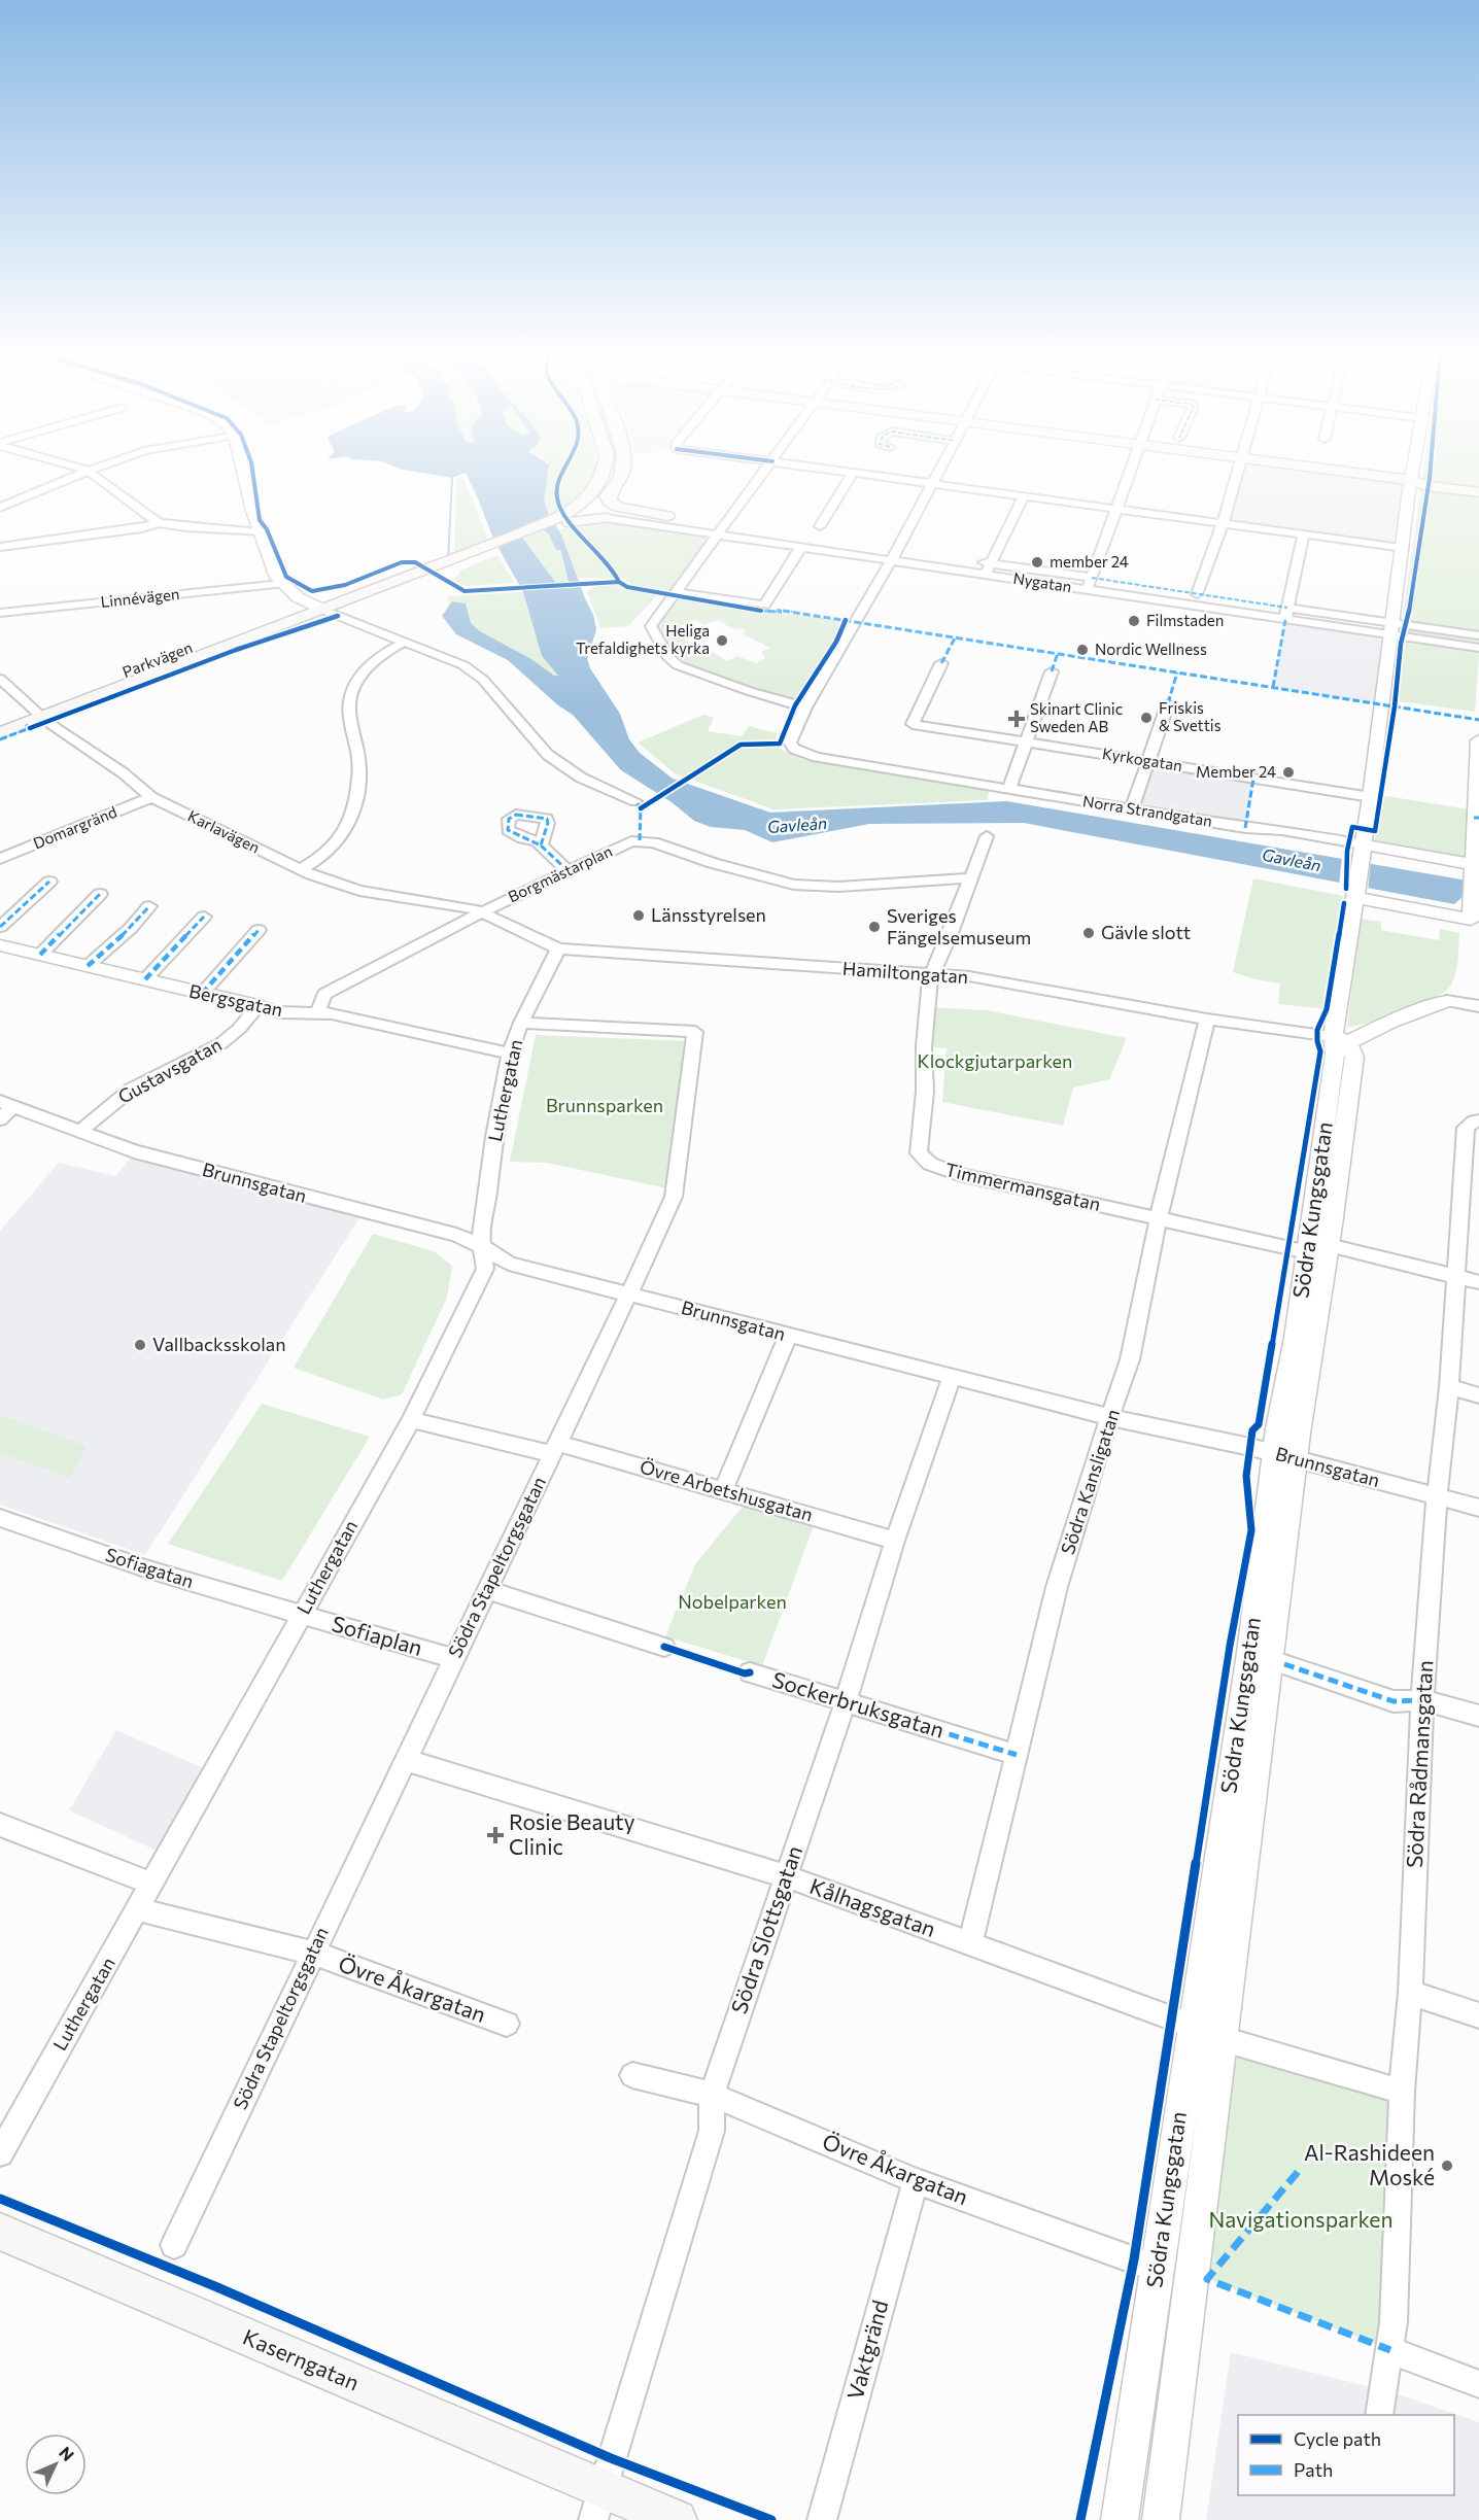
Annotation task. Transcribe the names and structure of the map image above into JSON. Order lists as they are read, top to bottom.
{
  "streets": {
    "main road": ["Parkvägen", "Kaserngatan"],
    "street": [
      "Nygatan",
      "Linnévägen",
      "Kyrkogatan",
      "Norra Strandgatan",
      "Domargränd",
      "Karlavägen",
      "Borgmästarplan",
      "Hamiltongatan",
      "Bergsgatan",
      "Gustavsgatan",
      "Luthergatan",
      "Brunnsgatan",
      "Timmermansgatan",
      "Södra Kungsgatan",
      "Södra Kansligatan",
      "Övre Arbetshusgatan",
      "Södra Stapeltorgsgatan",
      "Sofiagatan",
      "Sofiaplan",
      "Sockerbruksgatan",
      "Södra Rådmansgatan",
      "Kålhagsgatan",
      "Södra Slottsgatan",
      "Övre Åkargatan",
      "Vaktgränd"
    ]
  },
  "crossings": [
    ["Nygatan", "Parkvägen"],
    ["Nygatan", "Södra Kungsgatan"],
    ["Parkvägen", "Karlavägen"],
    ["Kyrkogatan", "Södra Kungsgatan"],
    ["Norra Strandgatan", "Södra Kungsgatan"],
    ["Domargränd", "Karlavägen"],
    ["Karlavägen", "Borgmästarplan"],
    ["Karlavägen", "Hamiltongatan"],
    ["Borgmästarplan", "Hamiltongatan"],
    ["Borgmästarplan", "Timmermansgatan"],
    ["Hamiltongatan", "Luthergatan"],
    ["Hamiltongatan", "Timmermansgatan"],
    ["Hamiltongatan", "Södra Kungsgatan"],
    ["Hamiltongatan", "Södra Kansligatan"],
    ["Bergsgatan", "Gustavsgatan"],
    ["Bergsgatan", "Luthergatan"],
    ["Gustavsgatan", "Brunnsgatan"],
    ["Luthergatan", "Brunnsgatan"],
    ["Luthergatan", "Övre Arbetshusgatan"],
    ["Luthergatan", "Södra Stapeltorgsgatan"],
    ["Luthergatan", "Sofiagatan"],
    ["Luthergatan", "Sofiaplan"],
    ["Luthergatan", "Övre Åkargatan"],
    ["Brunnsgatan", "Södra Kungsgatan"],
    ["Brunnsgatan", "Södra Kansligatan"],
    ["Brunnsgatan", "Södra Stapeltorgsgatan"],
    ["Brunnsgatan", "Södra Rådmansgatan"],
    ["Brunnsgatan", "Södra Slottsgatan"],
    ["Timmermansgatan", "Södra Kungsgatan"],
    ["Timmermansgatan", "Södra Kansligatan"],
    ["Södra Kungsgatan", "Kålhagsgatan"],
    ["Södra Kungsgatan", "Övre Åkargatan"],
    ["Södra Kansligatan", "Sockerbruksgatan"],
    ["Södra Kansligatan", "Kålhagsgatan"],
    ["Övre Arbetshusgatan", "Södra Stapeltorgsgatan"],
    ["Övre Arbetshusgatan", "Södra Slottsgatan"],
    ["Södra Stapeltorgsgatan", "Sofiaplan"],
    ["Södra Stapeltorgsgatan", "Kålhagsgatan"],
    ["Södra Stapeltorgsgatan", "Övre Åkargatan"],
    ["Sofiagatan", "Sofiaplan"],
    ["Sockerbruksgatan", "Södra Slottsgatan"],
    ["Kålhagsgatan", "Södra Slottsgatan"],
    ["Södra Slottsgatan", "Övre Åkargatan"],
    ["Södra Slottsgatan", "Kaserngatan"],
    ["Övre Åkargatan", "Vaktgränd"]
  ],
  "water": ["Gavleån"],
  "parks": [
    "Klockgjutarparken",
    "Brunnsparken",
    "Nobelparken",
    "Navigationsparken"
  ],
  "places": {
    "other": [
      "member 24",
      "Filmstaden",
      "Heliga Trefaldighets kyrka",
      "Nordic Wellness",
      "Friskis & Svettis",
      "Member 24",
      "Länsstyrelsen",
      "Sveriges Fängelsemuseum",
      "Gävle slott",
      "Vallbacksskolan",
      "Al-Rashideen Moské"
    ],
    "health": ["Skinart Clinic Sweden AB", "Rosie Beauty Clinic"]
  },
  "legend": ["Cycle path", "Path"],
  "north": "top right"
}
